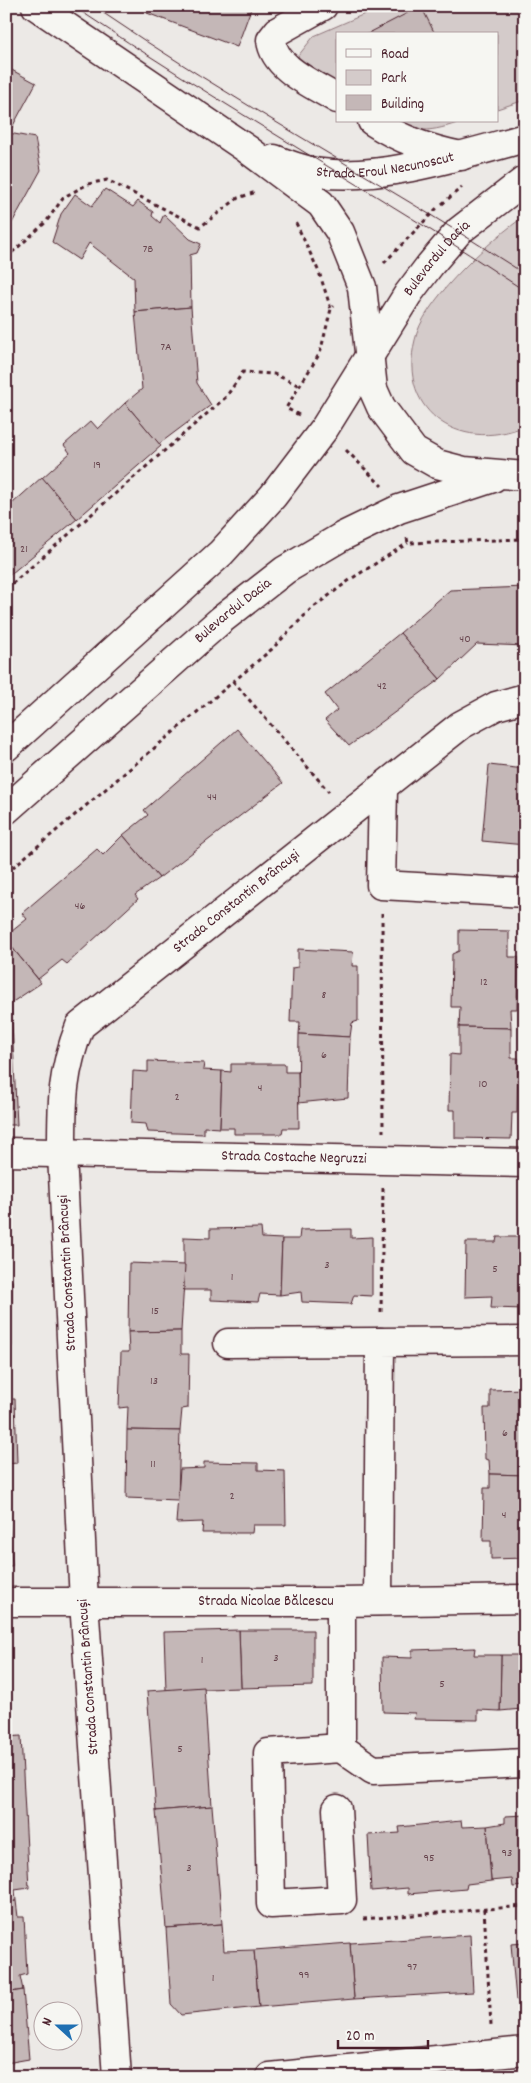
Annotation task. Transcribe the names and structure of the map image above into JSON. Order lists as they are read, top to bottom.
{
  "streets": {
    "street": [
      "Strada Eroul Necunoscut",
      "Bulevardul Dacia",
      "Strada Constantin Brâncuși",
      "Strada Costache Negruzzi",
      "Strada Nicolae Bălcescu"
    ]
  },
  "crossings": [
    ["Strada Eroul Necunoscut", "Bulevardul Dacia"],
    ["Strada Constantin Brâncuși", "Strada Costache Negruzzi"],
    ["Strada Constantin Brâncuși", "Strada Nicolae Bălcescu"]
  ],
  "house_numbers": [
    "7B",
    "7A",
    "19",
    "21",
    "40",
    "42",
    "44",
    "46",
    "12",
    "8",
    "6",
    "10",
    "4",
    "2",
    "3",
    "5",
    "1",
    "15",
    "13",
    "6",
    "11",
    "2",
    "4",
    "3",
    "1",
    "5",
    "5",
    "93",
    "95",
    "3",
    "97",
    "99",
    "1"
  ],
  "legend": ["Road", "Park", "Building"],
  "scale_bar": "20 m",
  "north": "left"
}
